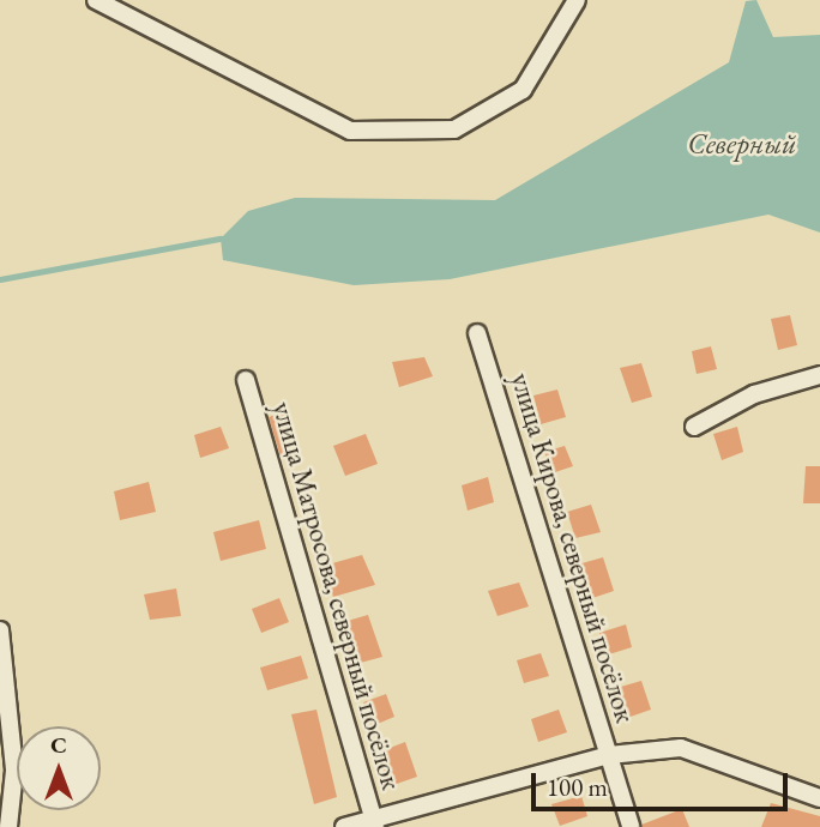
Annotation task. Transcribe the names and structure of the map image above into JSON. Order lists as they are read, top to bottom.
{
  "streets": {
    "street": ["улица Кирова, северный посёлок", "улица Матросова, северный посёлок"]
  },
  "water": ["Северный"],
  "scale_bar": "100 m",
  "north": "top"
}
